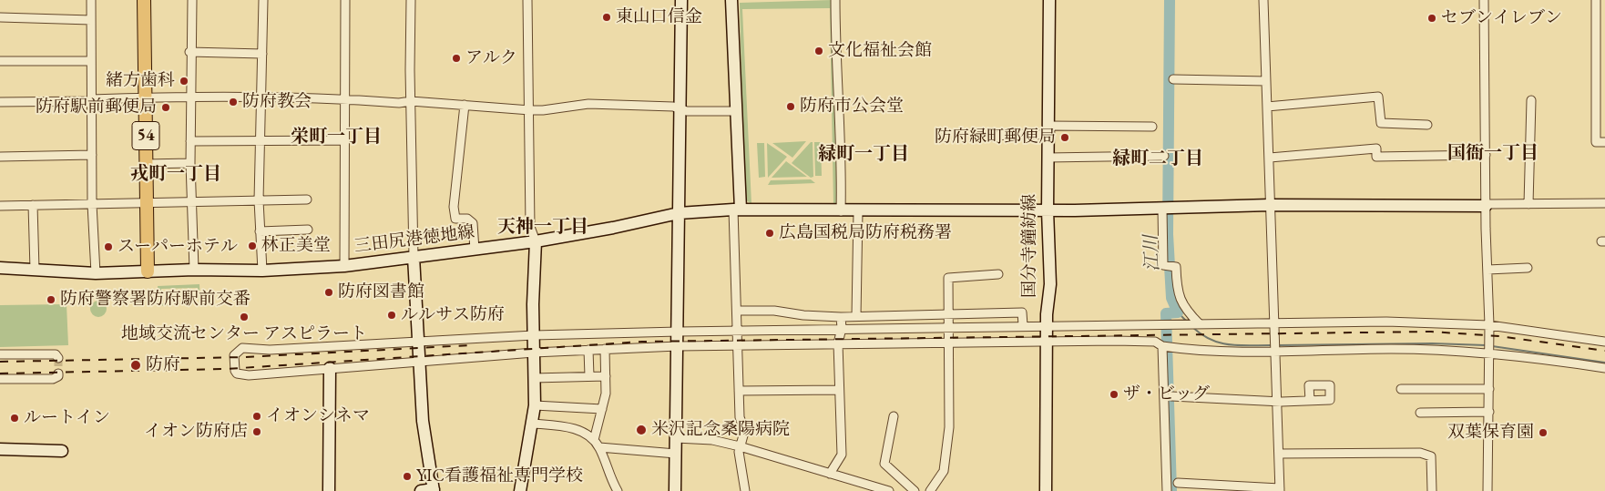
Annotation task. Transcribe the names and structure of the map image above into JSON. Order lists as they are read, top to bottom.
{
  "streets": {
    "main road": ["54"],
    "street": ["三田尻港徳地線", "国分寺鐘紡線"]
  },
  "crossings": [
    ["54", "三田尻港徳地線"],
    ["三田尻港徳地線", "国分寺鐘紡線"]
  ],
  "districts": [
    "栄町一丁目",
    "国衙一丁目",
    "緑町一丁目",
    "緑町二丁目",
    "戎町一丁目",
    "天神一丁目"
  ],
  "water": ["江川"],
  "places": [
    "東山口信金",
    "セブンイレブン",
    "文化福祉会館",
    "アルク",
    "緒方歯科",
    "防府教会",
    "防府市公会堂",
    "防府駅前郵便局",
    "防府緑町郵便局",
    "広島国税局防府税務署",
    "林正美堂",
    "スーパーホテル",
    "防府図書館",
    "防府警察署防府駅前交番",
    "ルルサス防府",
    "地域交流センター アスピラート",
    "防府",
    "ザ・ビッグ",
    "イオンシネマ",
    "ルートイン",
    "米沢記念桑陽病院",
    "イオン防府店",
    "双葉保育園",
    "YIC看護福祉専門学校"
  ]
}
